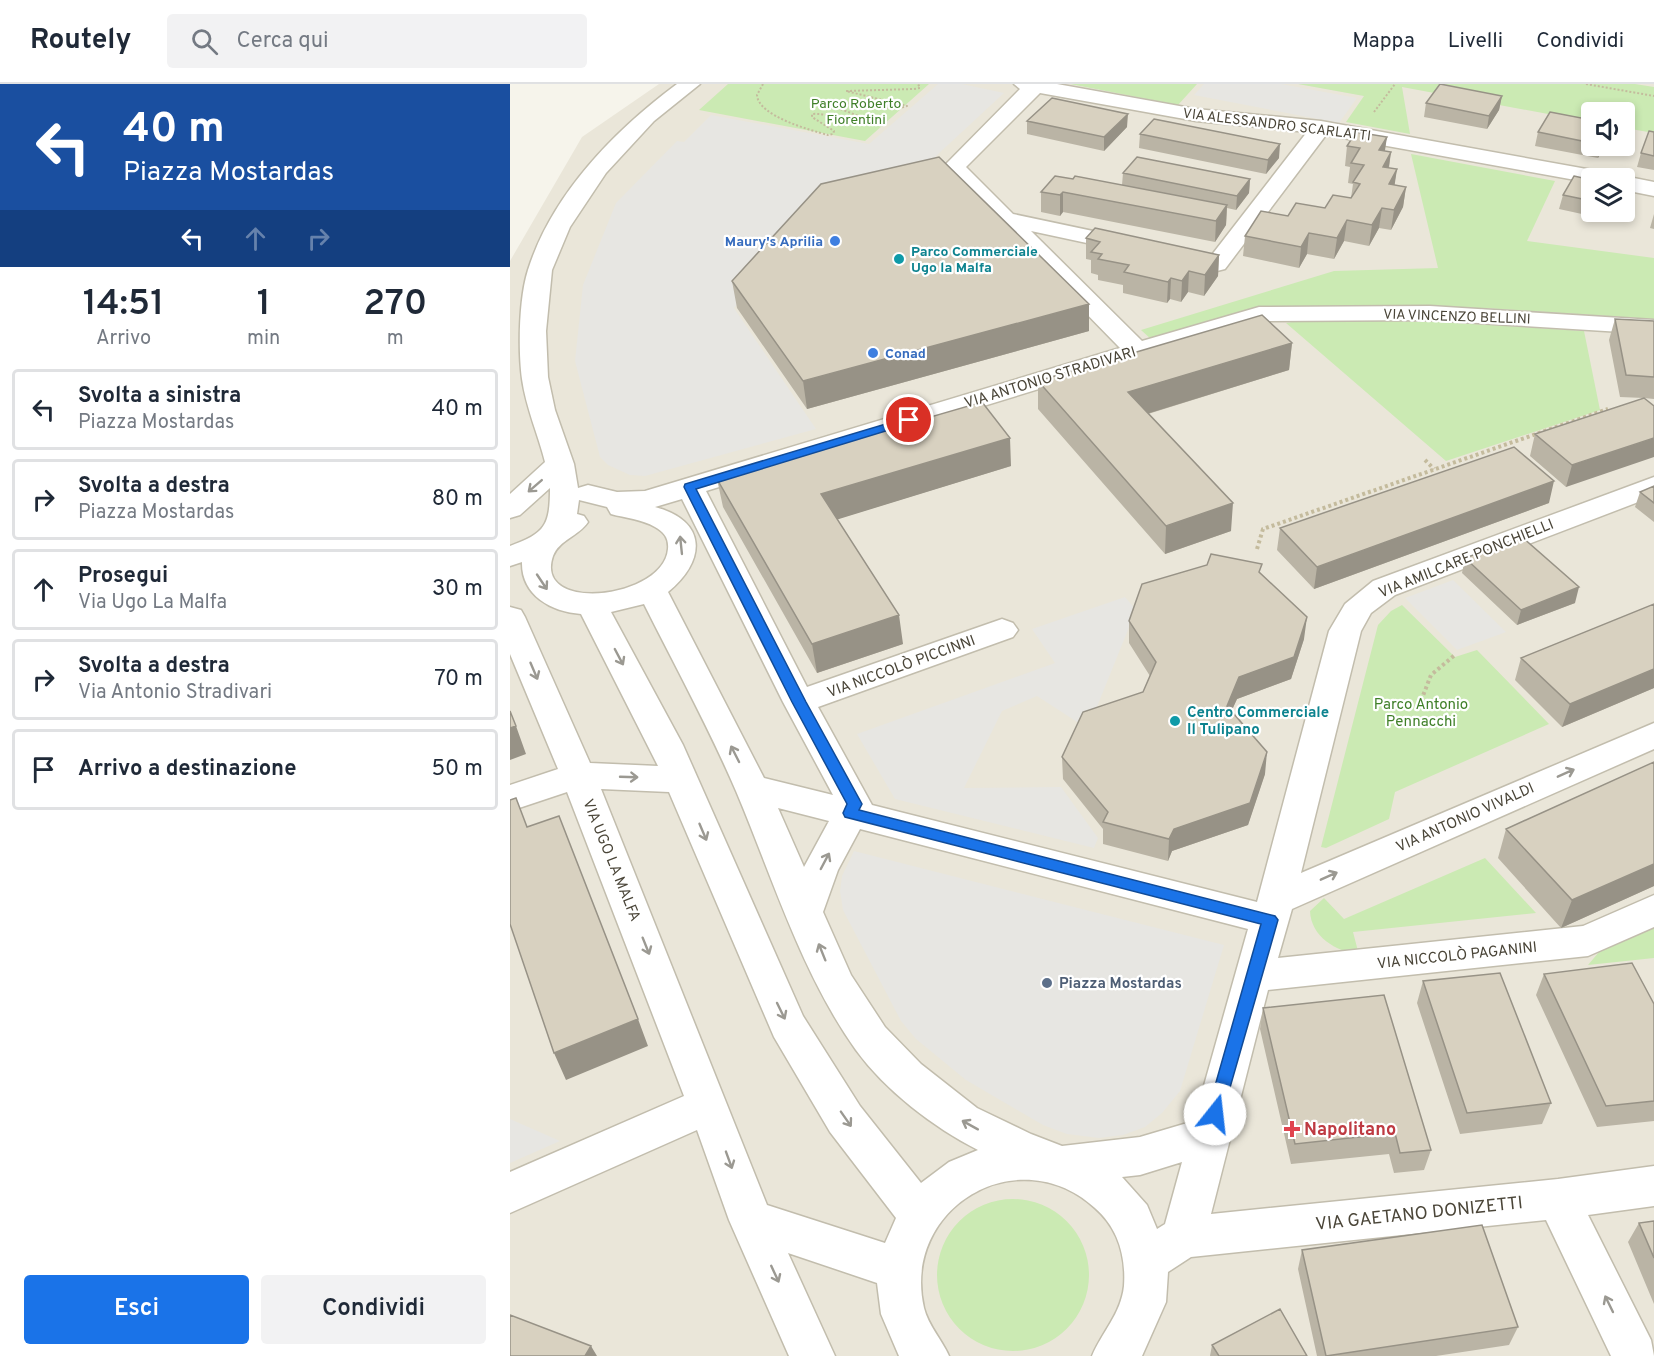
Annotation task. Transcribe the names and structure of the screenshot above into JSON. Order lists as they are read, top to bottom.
{
  "streets": {
    "street": [
      "VIA ALESSANDRO SCARLATTI",
      "VIA VINCENZO BELLINI",
      "VIA ANTONIO STRADIVARI",
      "VIA AMILCARE PONCHIELLI",
      "VIA NICCOLÒ PICCINNI",
      "VIA ANTONIO VIVALDI",
      "VIA UGO LA MALFA",
      "VIA NICCOLÒ PAGANINI",
      "VIA GAETANO DONIZETTI"
    ]
  },
  "crossings": [
    ["VIA VINCENZO BELLINI", "VIA ANTONIO STRADIVARI"],
    ["VIA AMILCARE PONCHIELLI", "VIA ANTONIO VIVALDI"],
    ["VIA AMILCARE PONCHIELLI", "VIA NICCOLÒ PAGANINI"]
  ],
  "one_way": ["VIA ANTONIO VIVALDI"],
  "parks": ["Parco Roberto Fiorentini", "Parco Antonio Pennacchi"],
  "places": {
    "other": [
      "Maury's Aprilia",
      "Parco Commerciale Ugo la Malfa",
      "Conad",
      "Centro Commerciale Il Tulipano",
      "Piazza Mostardas"
    ],
    "health": ["Napolitano"]
  },
  "page": {
    "header": "Routely",
    "search": "Cerca qui",
    "nav": ["Mappa", "Livelli", "Condividi"],
    "turn": ["40 m", "Piazza Mostardas"],
    "eta": [
      "14:51",
      "Arrivo",
      "1",
      "min",
      "270",
      "m"
    ],
    "list": [
      {
        "name": "Svolta a sinistra",
        "note": "Piazza Mostardas",
        "value": "40 m"
      },
      {
        "name": "Svolta a destra",
        "note": "Piazza Mostardas",
        "value": "80 m"
      },
      {
        "name": "Prosegui",
        "note": "Via Ugo La Malfa",
        "value": "30 m"
      },
      {
        "name": "Svolta a destra",
        "note": "Via Antonio Stradivari",
        "value": "70 m"
      },
      {
        "name": "Arrivo a destinazione",
        "value": "50 m"
      }
    ],
    "buttons": ["Esci", "Condividi"]
  }
}
